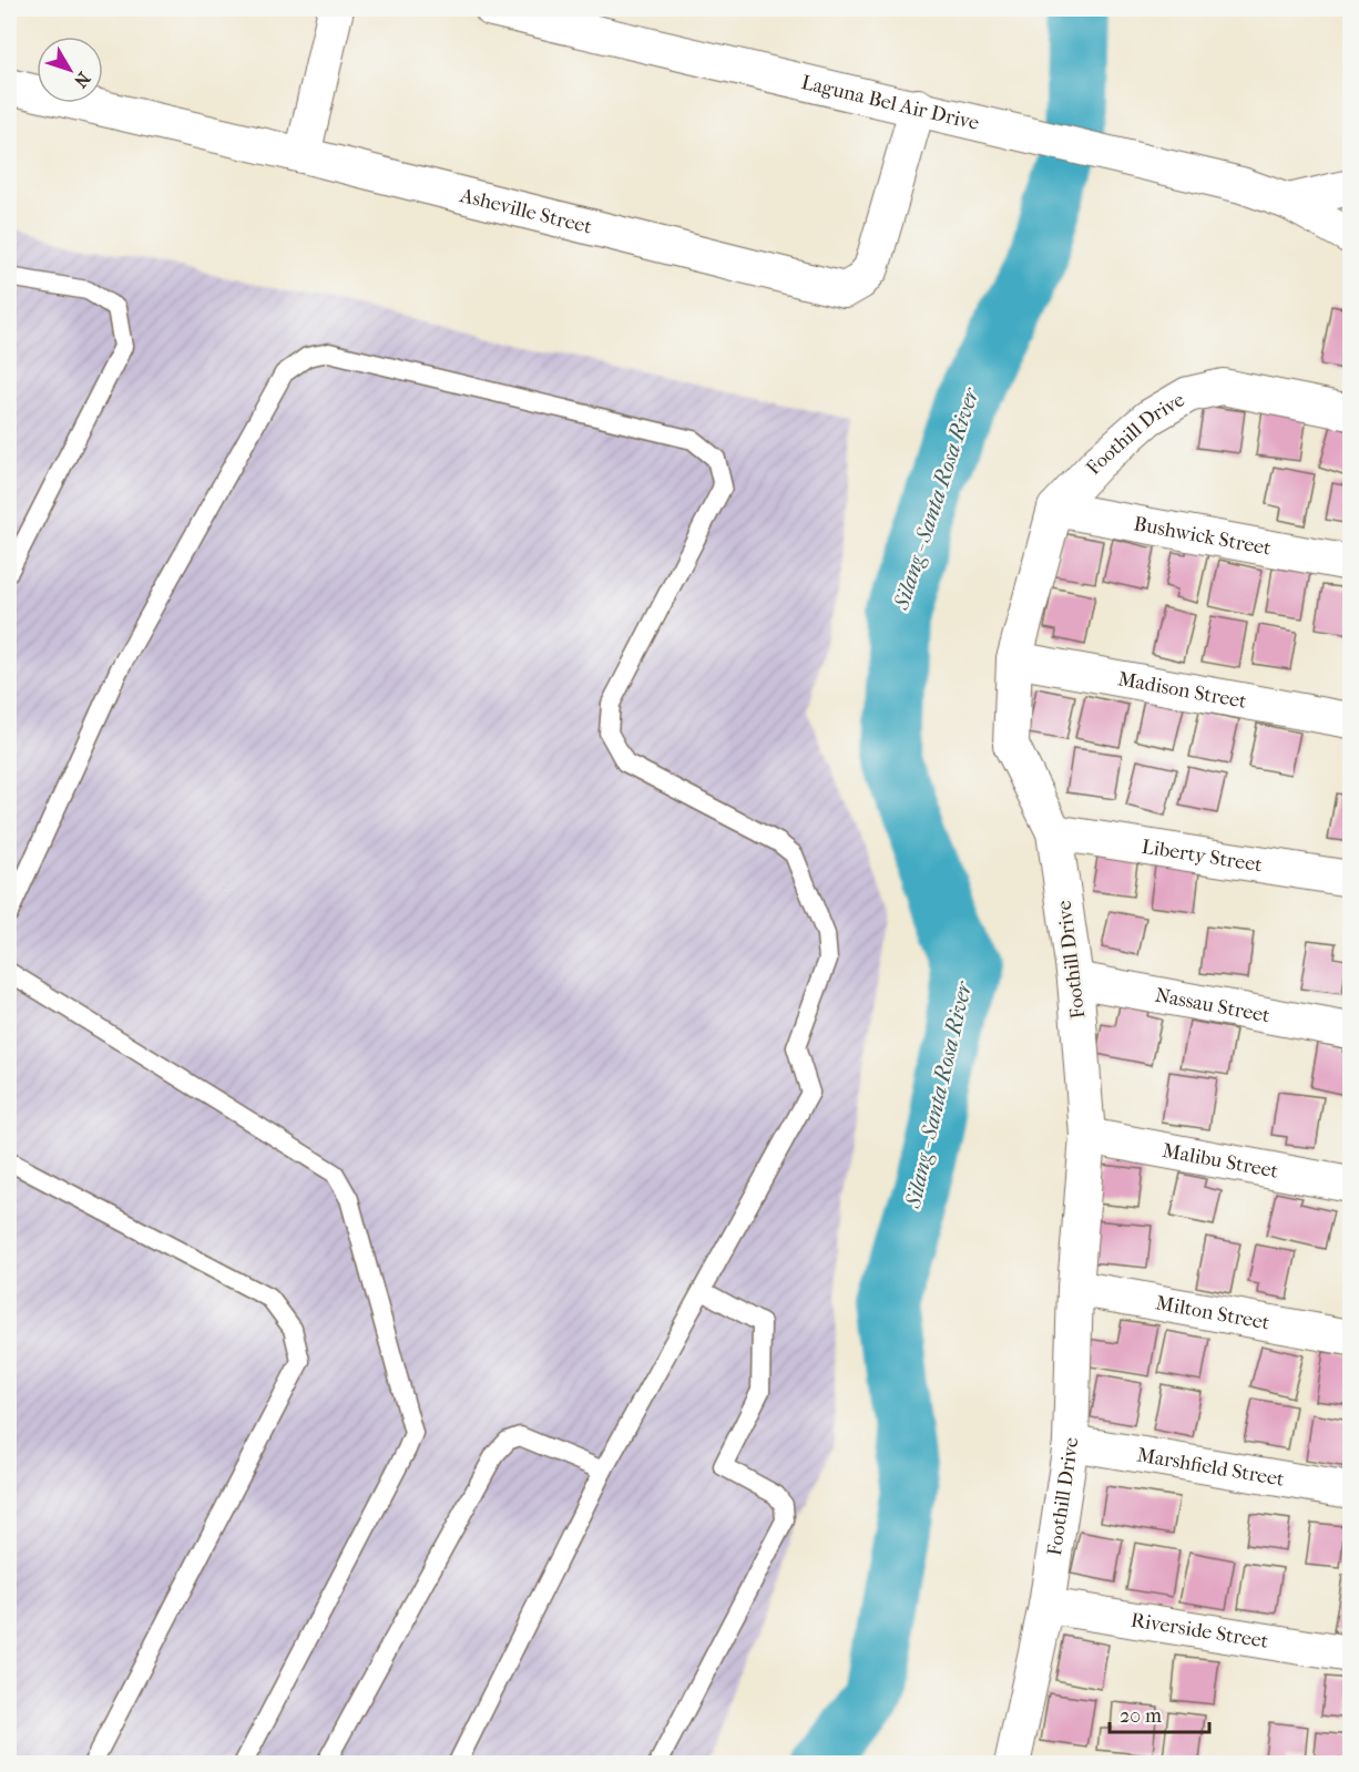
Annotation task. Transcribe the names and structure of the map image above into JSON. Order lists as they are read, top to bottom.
{
  "streets": {
    "street": [
      "Laguna Bel Air Drive",
      "Asheville Street",
      "Foothill Drive",
      "Bushwick Street",
      "Madison Street",
      "Liberty Street",
      "Nassau Street",
      "Malibu Street",
      "Milton Street",
      "Marshfield Street",
      "Riverside Street"
    ]
  },
  "crossings": [
    ["Laguna Bel Air Drive", "Asheville Street"],
    ["Foothill Drive", "Bushwick Street"],
    ["Foothill Drive", "Madison Street"],
    ["Foothill Drive", "Liberty Street"],
    ["Foothill Drive", "Nassau Street"],
    ["Foothill Drive", "Malibu Street"],
    ["Foothill Drive", "Milton Street"],
    ["Foothill Drive", "Marshfield Street"],
    ["Foothill Drive", "Riverside Street"]
  ],
  "water": ["Silang - Santa Rosa River"],
  "scale_bar": "20 m",
  "north": "bottom right"
}
